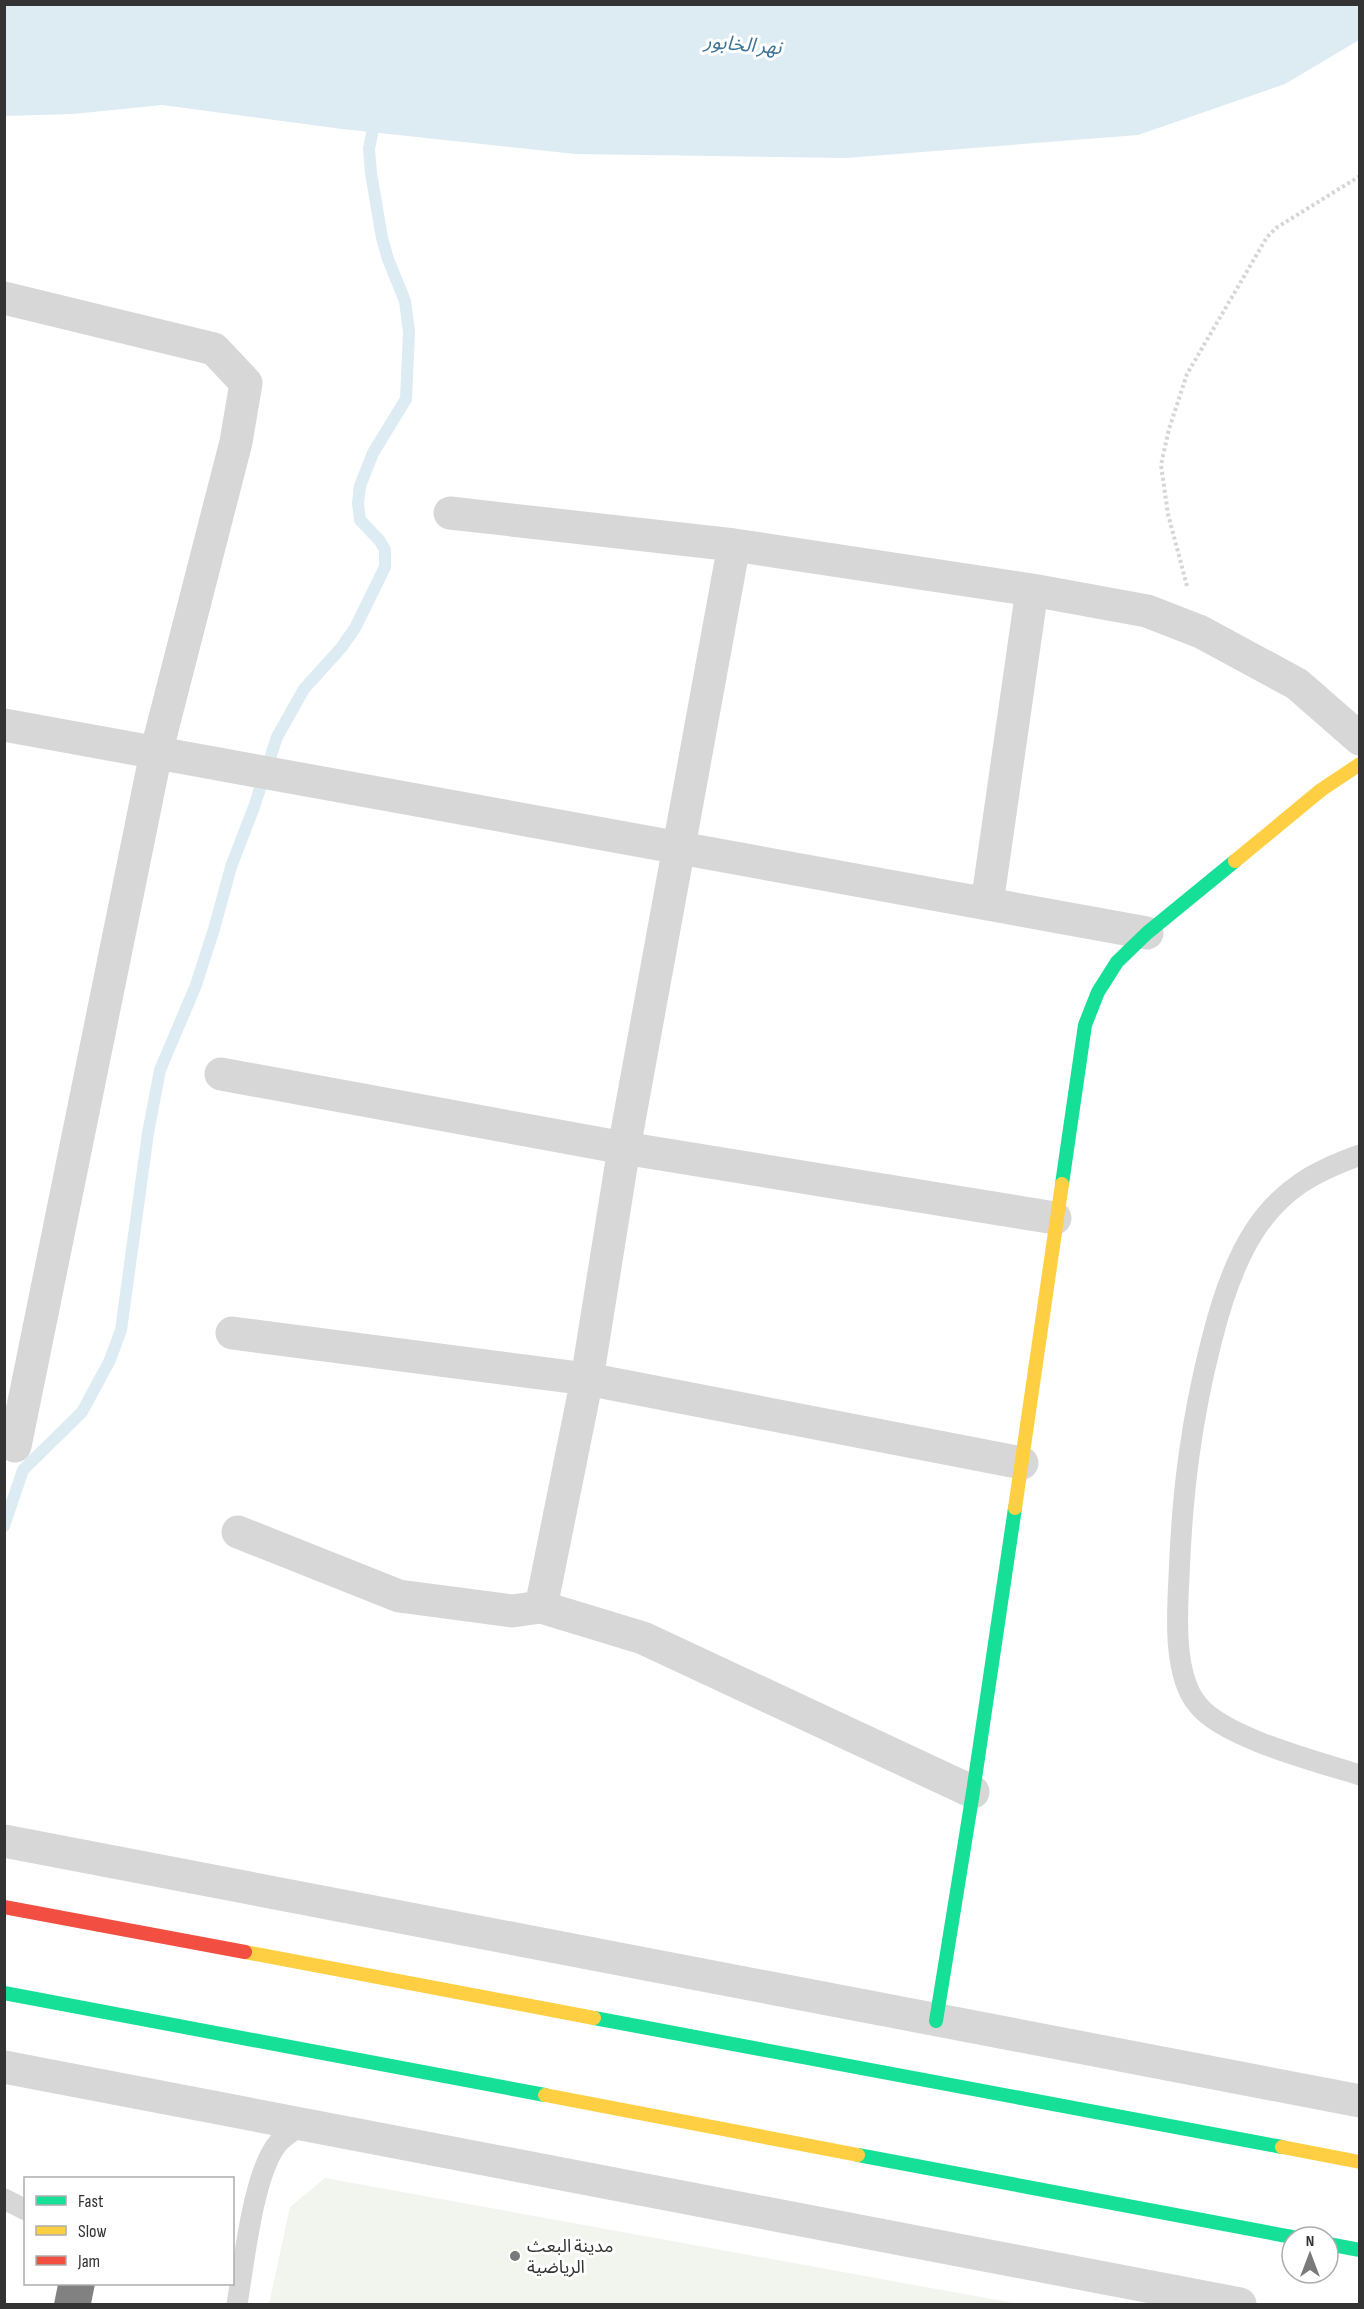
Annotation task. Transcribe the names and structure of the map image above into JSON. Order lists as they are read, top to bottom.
{
  "water": ["نهر الخابور"],
  "places": ["مدينة البعث الرياضية"],
  "legend": ["Fast", "Slow", "Jam"],
  "north": "top"
}
